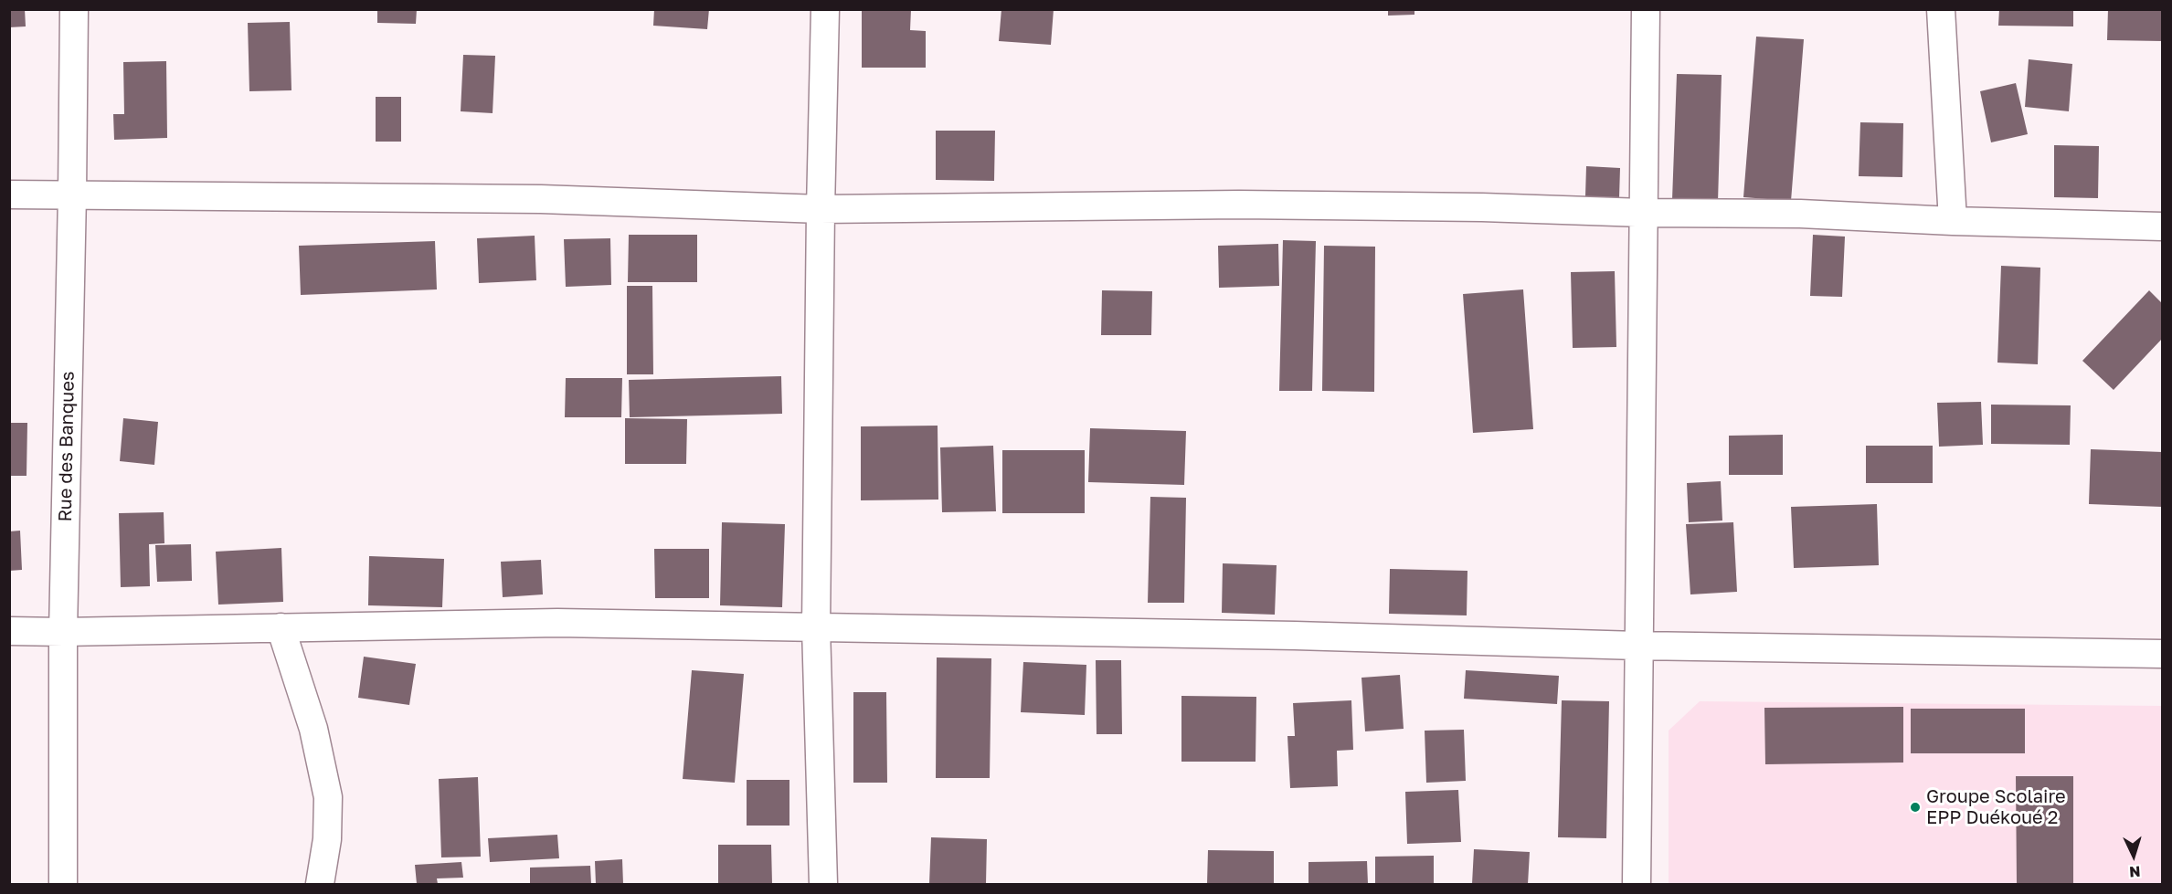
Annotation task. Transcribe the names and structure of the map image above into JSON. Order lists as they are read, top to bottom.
{
  "streets": {
    "street": ["Rue des Banques"]
  },
  "places": ["Groupe Scolaire EPP Duékoué 2"],
  "north": "bottom"
}
